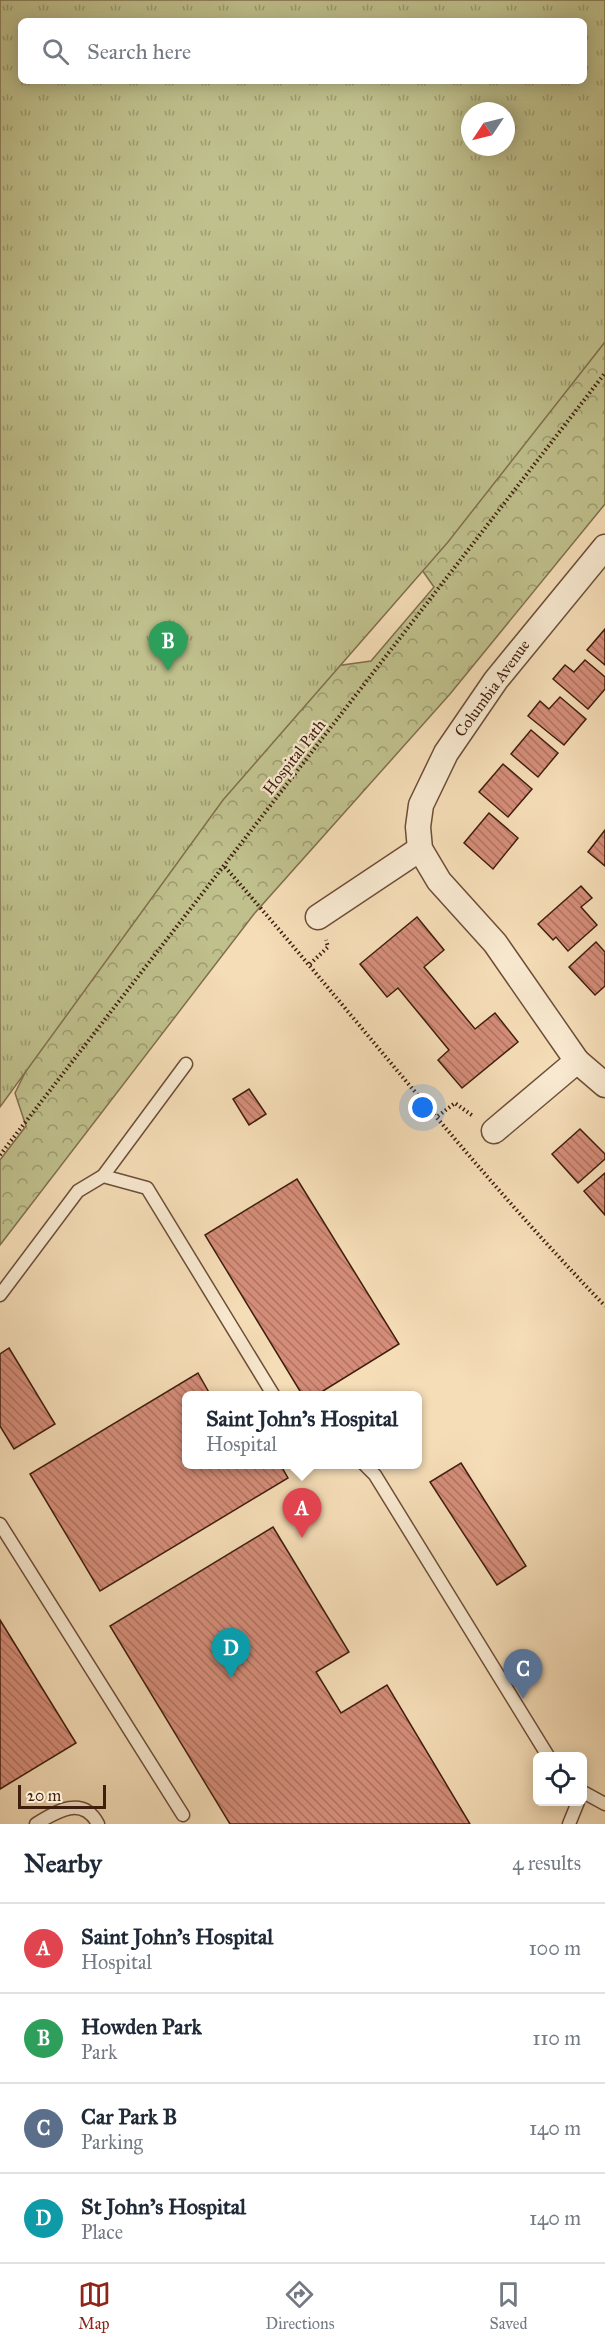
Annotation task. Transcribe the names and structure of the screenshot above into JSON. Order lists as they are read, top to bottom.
{
  "streets": {
    "street": ["Columbia Avenue"],
    "path": ["Hospital Path"]
  },
  "scale_bar": "20 m",
  "north": "bottom left",
  "page": {
    "search": "Search here",
    "pins": [
      "B",
      "A",
      "D",
      "C"
    ],
    "popup": ["Saint John's Hospital", "Hospital"],
    "scale": "20 m",
    "heading": ["Nearby", "4 results"],
    "list": [
      {
        "mark": "A",
        "name": "Saint John's Hospital",
        "note": "Hospital",
        "value": "100 m"
      },
      {
        "mark": "B",
        "name": "Howden Park",
        "note": "Park",
        "value": "110 m"
      },
      {
        "mark": "C",
        "name": "Car Park B",
        "note": "Parking",
        "value": "140 m"
      },
      {
        "mark": "D",
        "name": "St John's Hospital",
        "note": "Place",
        "value": "140 m"
      }
    ],
    "nav": ["Map", "Directions", "Saved"]
  }
}
